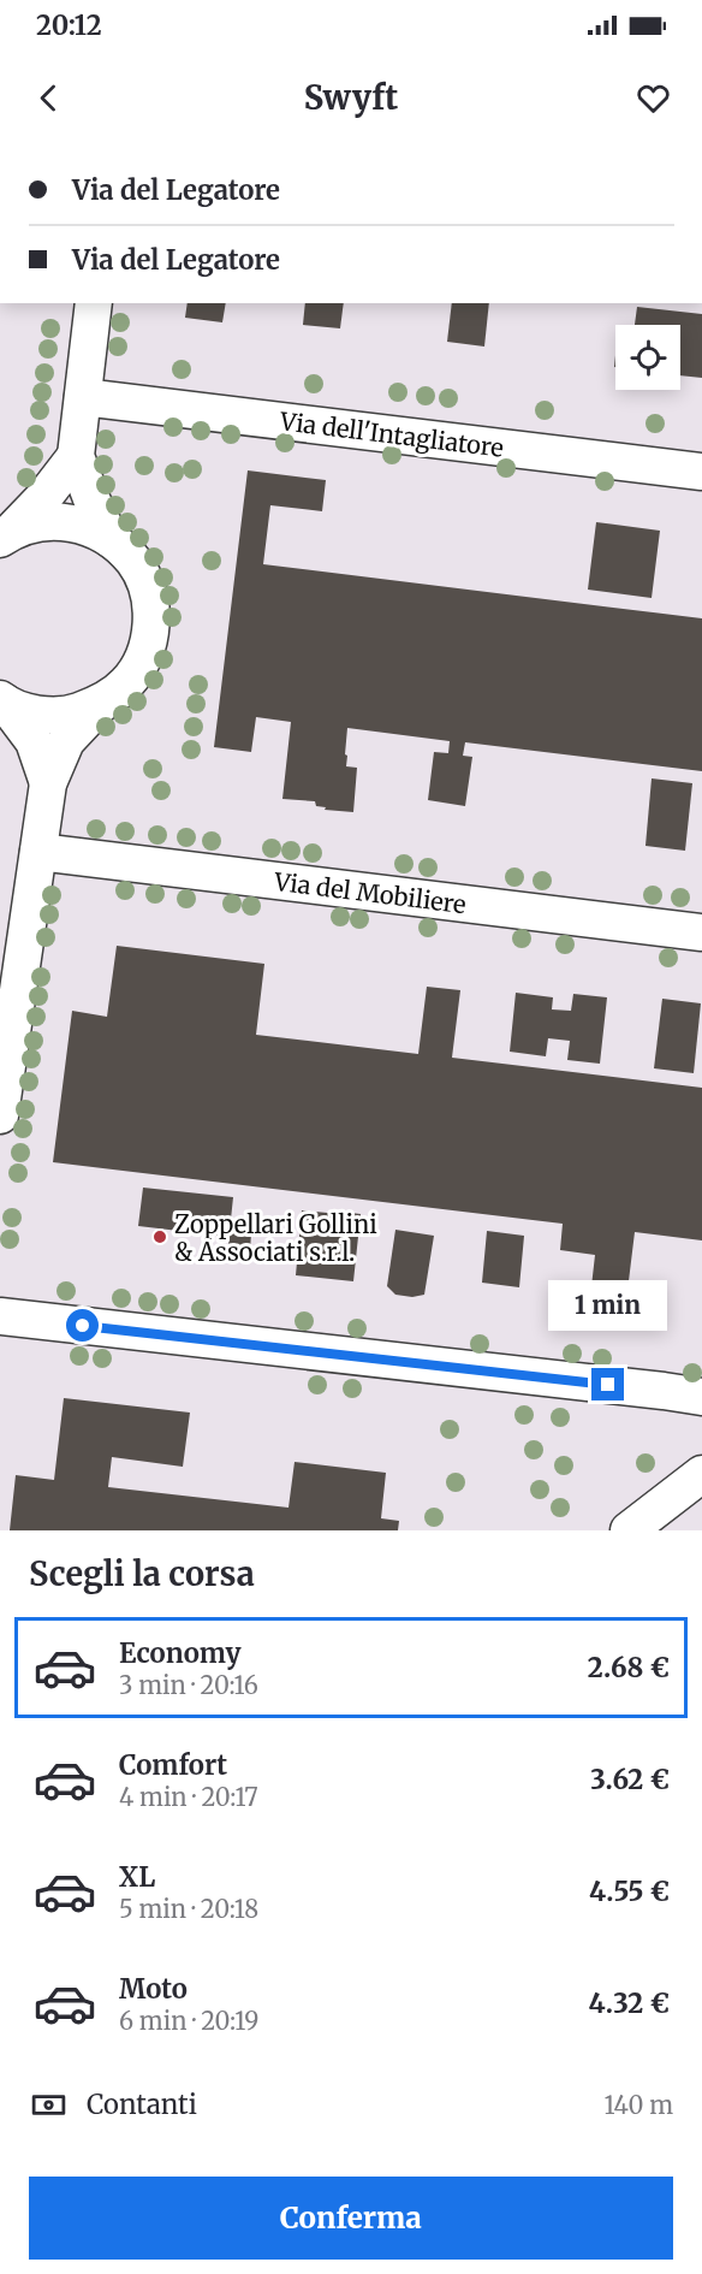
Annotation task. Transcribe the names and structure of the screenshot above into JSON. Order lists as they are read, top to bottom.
{
  "streets": {
    "street": ["Via dell'Intagliatore", "Via del Mobiliere"]
  },
  "places": ["Zoppellari Gollini & Associati s.r.l."],
  "page": {
    "status": "20:12",
    "header": "Swyft",
    "banner": ["Via del Legatore", "Via del Legatore"],
    "bubble": "1 min",
    "heading": "Scegli la corsa",
    "list": [
      {
        "name": "Economy",
        "note": "3 min · 20:16",
        "value": "2.68 €"
      },
      {
        "name": "Comfort",
        "note": "4 min · 20:17",
        "value": "3.62 €"
      },
      {
        "name": "XL",
        "note": "5 min · 20:18",
        "value": "4.55 €"
      },
      {
        "name": "Moto",
        "note": "6 min · 20:19",
        "value": "4.32 €"
      }
    ],
    "pay": ["Contanti", "140 m"],
    "buttons": "Conferma"
  }
}
